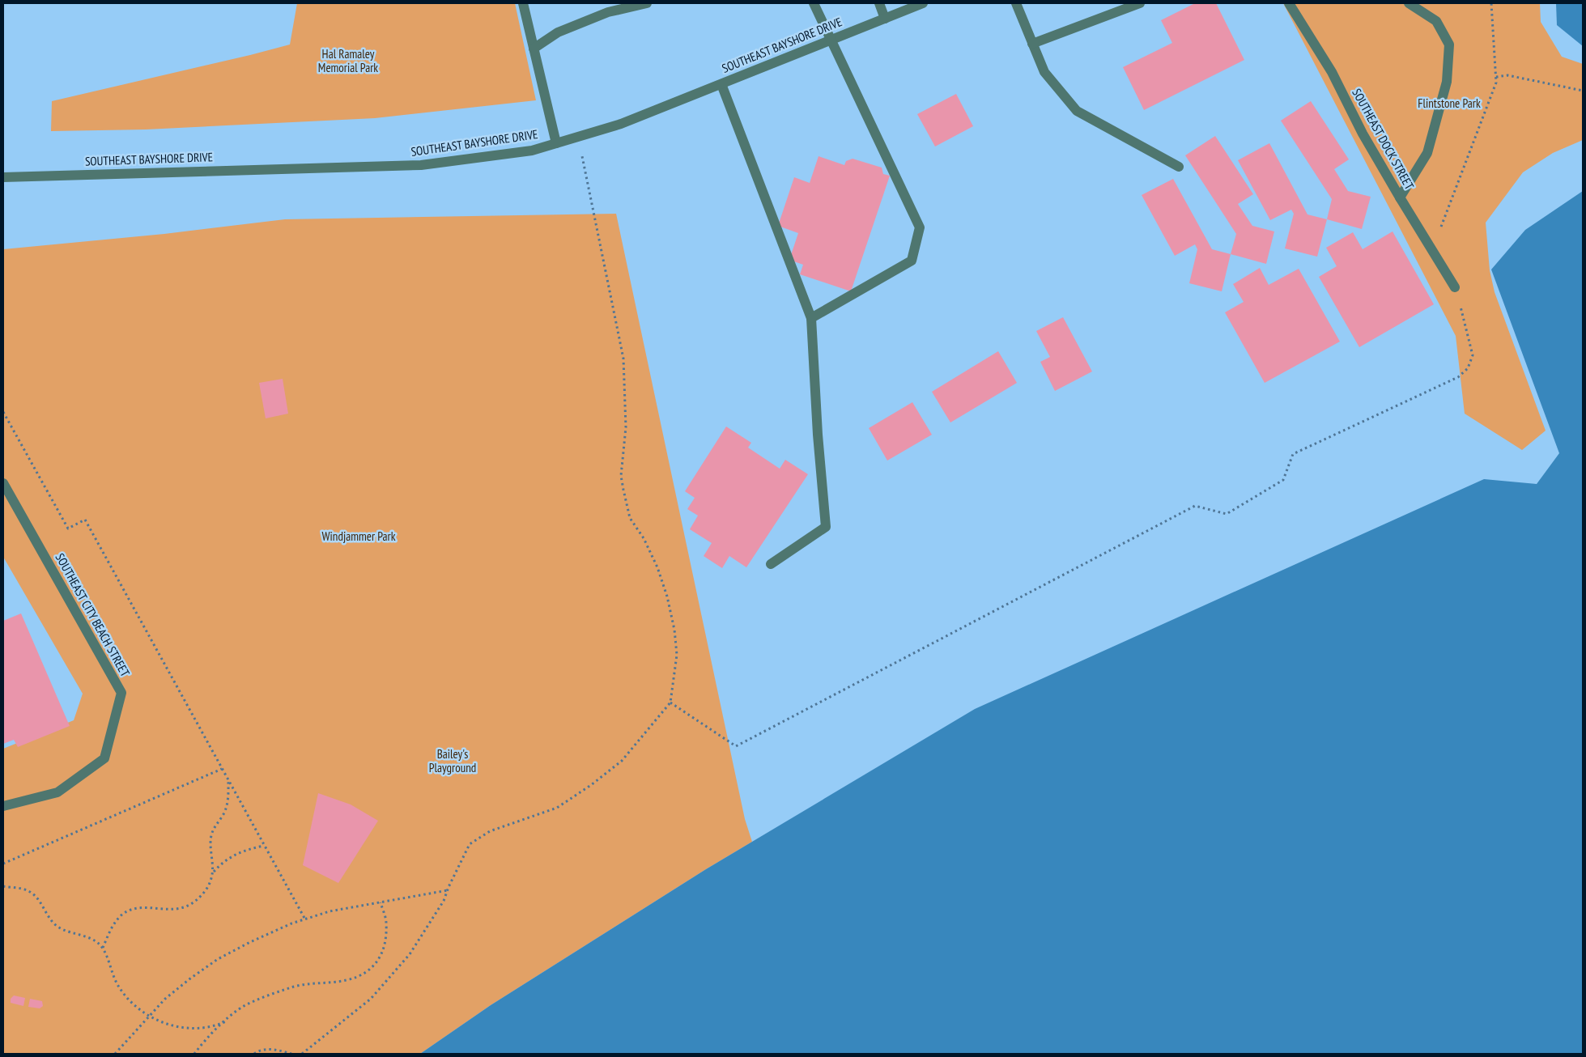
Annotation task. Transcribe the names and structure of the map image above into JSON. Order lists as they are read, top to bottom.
{
  "streets": {
    "street": ["SOUTHEAST BAYSHORE DRIVE", "SOUTHEAST DOCK STREET", "SOUTHEAST CITY BEACH STREET"]
  },
  "parks": [
    "Hal Ramaley Memorial Park",
    "Flintstone Park",
    "Windjammer Park",
    "Bailey's Playground"
  ]
}
